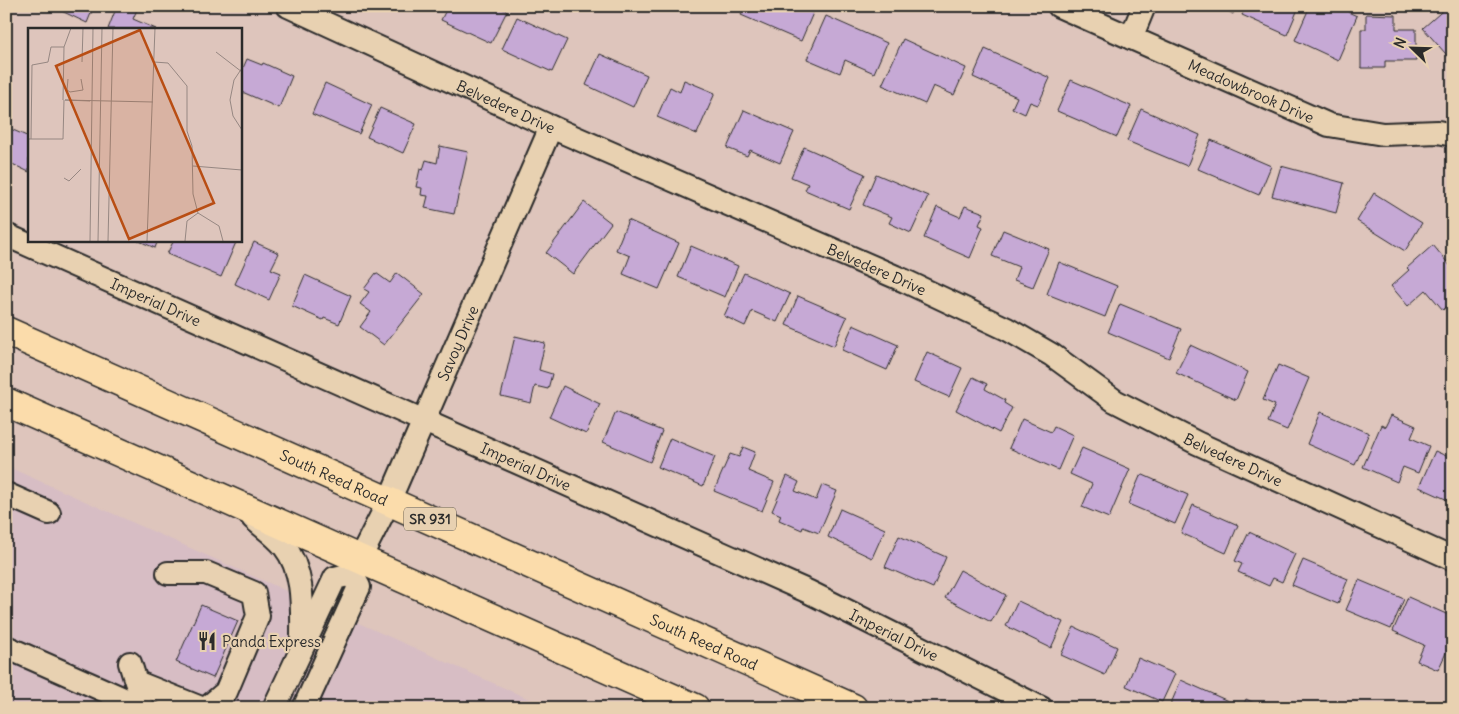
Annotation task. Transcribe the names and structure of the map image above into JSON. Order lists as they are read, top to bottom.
{
  "streets": {
    "main road": ["South Reed Road", "SR 931"],
    "street": [
      "Meadowbrook Drive",
      "Belvedere Drive",
      "Imperial Drive",
      "Savoy Drive"
    ]
  },
  "crossings": [
    ["Belvedere Drive", "Savoy Drive"],
    ["Imperial Drive", "Savoy Drive"],
    ["Savoy Drive", "South Reed Road"]
  ],
  "places": {
    "restaurant": ["Panda Express"]
  },
  "north": "top left"
}
